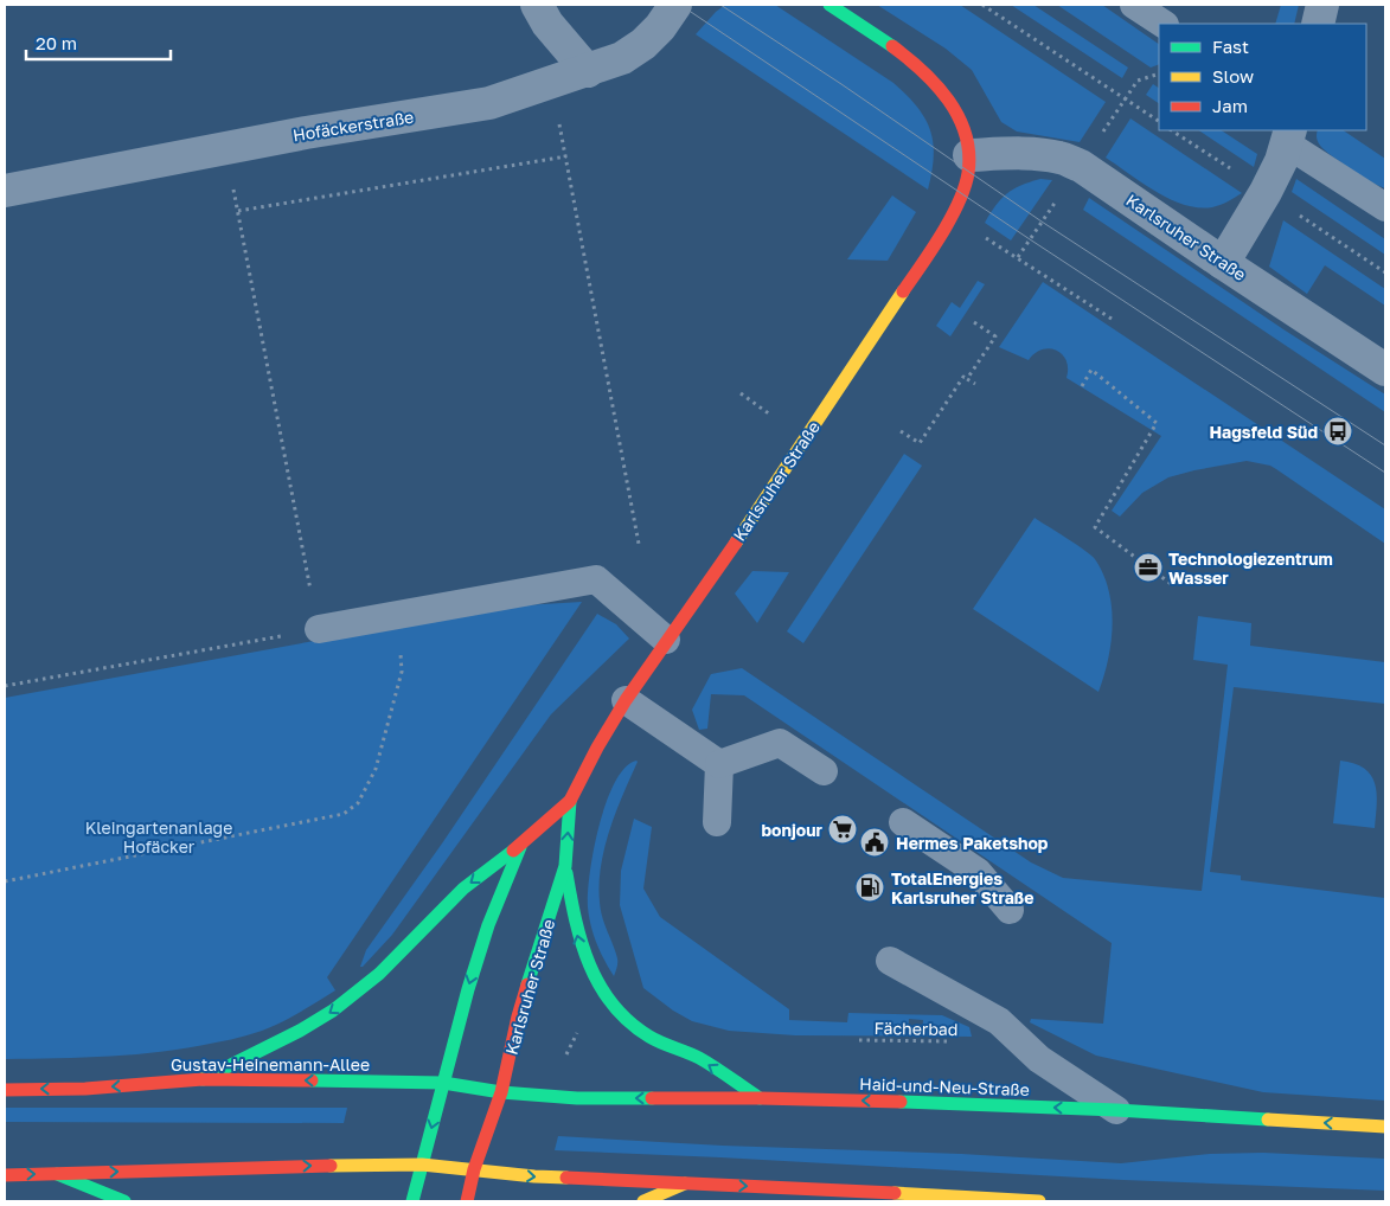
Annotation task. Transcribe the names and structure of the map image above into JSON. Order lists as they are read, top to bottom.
{
  "streets": {
    "street": [
      "Hofäckerstraße",
      "Karlsruher Straße",
      "Gustav-Heinemann-Allee",
      "Haid-und-Neu-Straße"
    ],
    "path": ["Fächerbad"]
  },
  "crossings": [
    ["Karlsruher Straße", "Gustav-Heinemann-Allee"],
    ["Karlsruher Straße", "Haid-und-Neu-Straße"],
    ["Gustav-Heinemann-Allee", "Haid-und-Neu-Straße"]
  ],
  "parks": ["Kleingartenanlage Hofäcker"],
  "places": {
    "bus stop": ["Hagsfeld Süd"],
    "office": ["Technologiezentrum Wasser"],
    "supermarket": ["bonjour"],
    "public building": ["Hermes Paketshop"],
    "fuel station": ["TotalEnergies Karlsruher Straße"]
  },
  "legend": ["Fast", "Slow", "Jam"],
  "scale_bar": "20 m"
}
